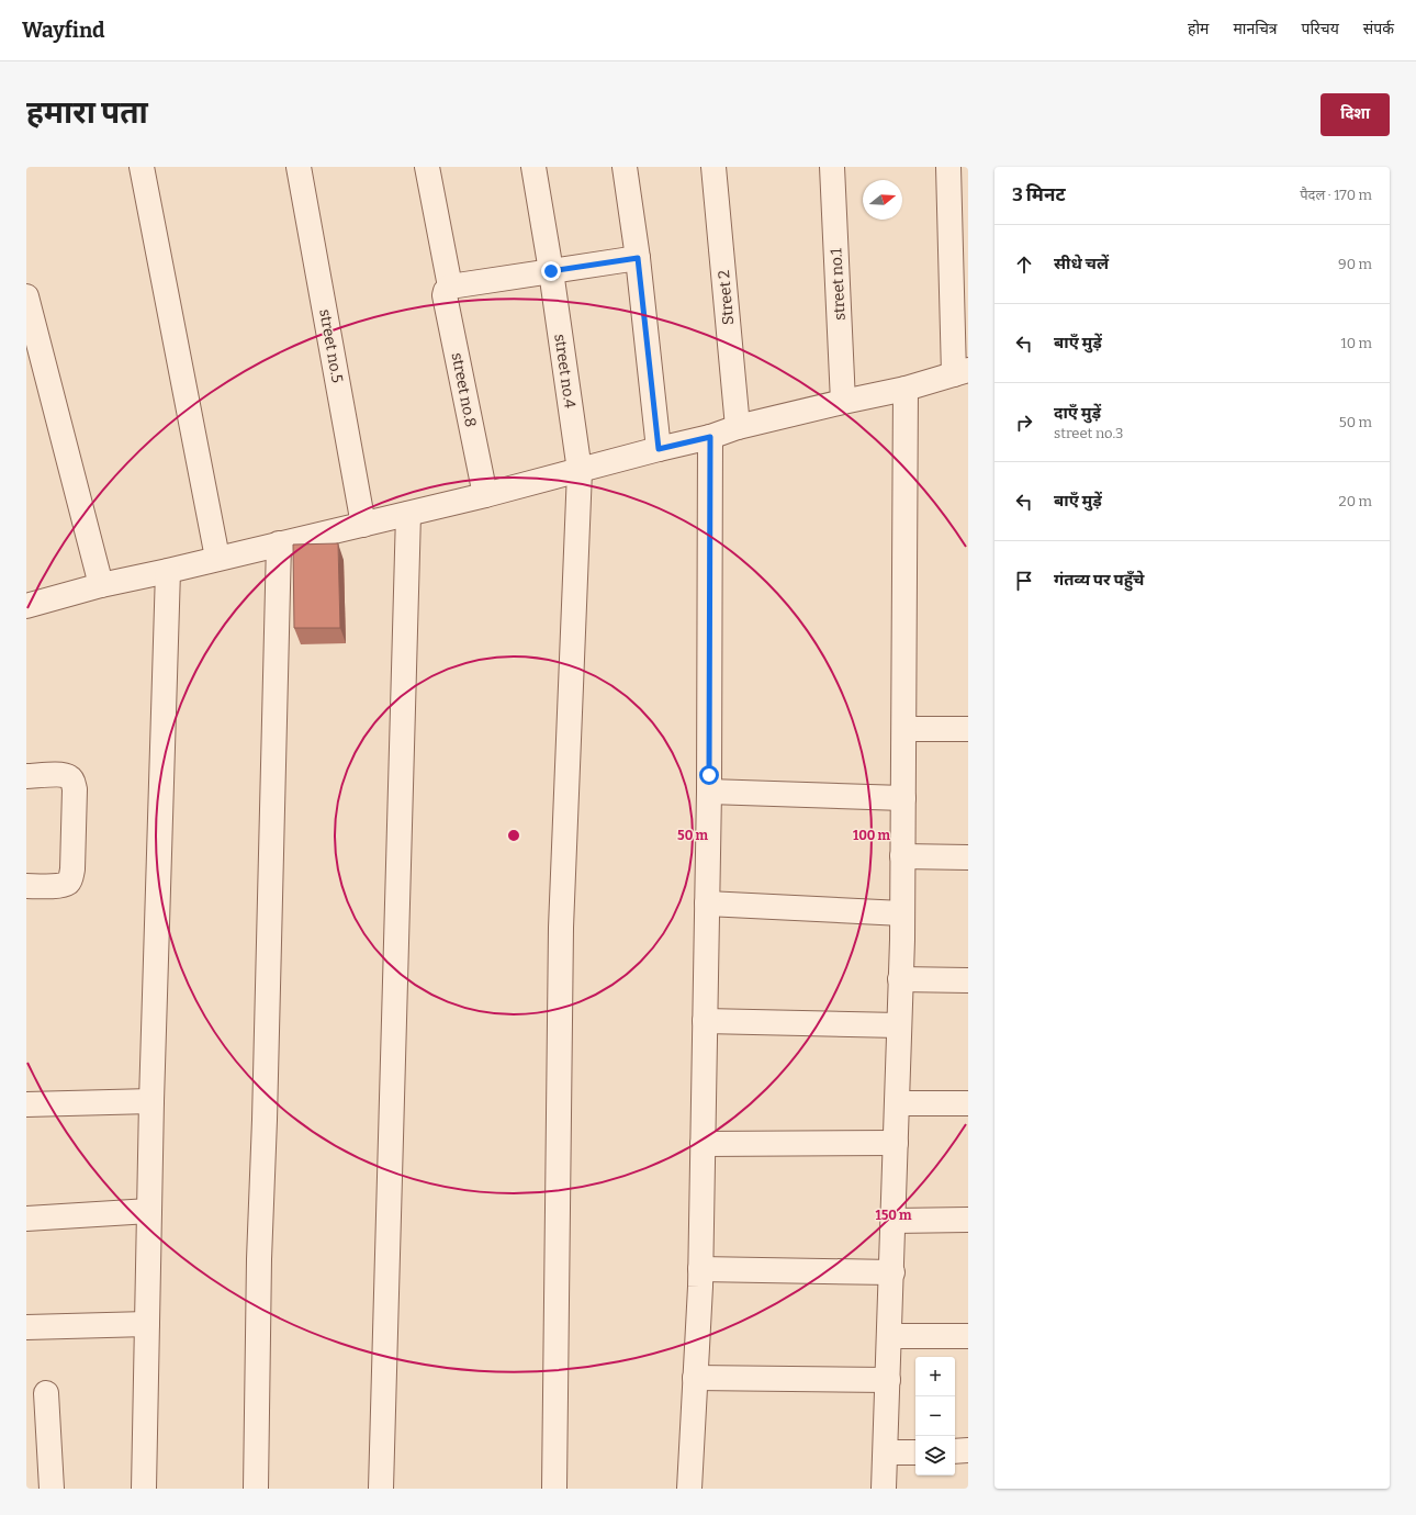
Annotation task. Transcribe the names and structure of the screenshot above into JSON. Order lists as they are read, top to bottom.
{
  "streets": {
    "street": [
      "street no.1",
      "Street 2",
      "street no.5",
      "street no.4",
      "street no.8"
    ]
  },
  "north": "right",
  "page": {
    "header": "Wayfind",
    "nav": [
      "होम",
      "मानचित्र",
      "परिचय",
      "संपर्क"
    ],
    "buttons": "दिशा",
    "title": "हमारा पता",
    "heading": ["3 मिनट", "पैदल · 170 m"],
    "list": [
      ["सीधे चलें", "90 m"],
      ["बाएँ मुड़ें", "10 m"],
      ["दाएँ मुड़ें", "street no.3", "50 m"],
      ["बाएँ मुड़ें", "20 m"],
      "गंतव्य पर पहुँचे"
    ],
    "map_buttons": ["+", "−"]
  },
  "rings": ["50 m", "100 m", "150 m"]
}
